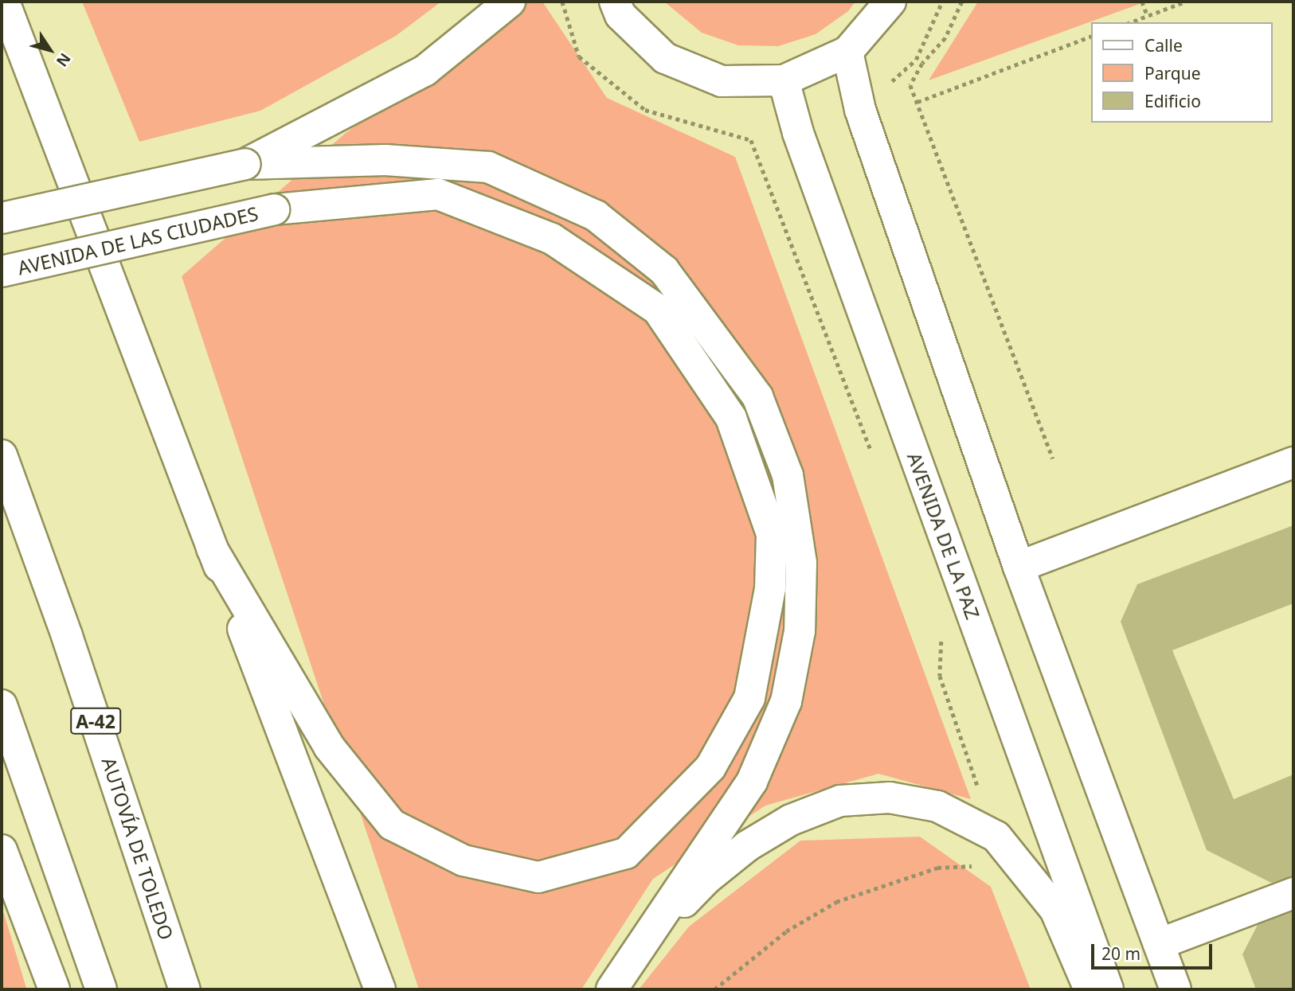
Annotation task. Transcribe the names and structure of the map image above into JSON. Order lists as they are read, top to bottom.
{
  "streets": {
    "main road": [
      "AVENIDA DE LAS CIUDADES",
      "AVENIDA DE LA PAZ",
      "A-42",
      "AUTOVÍA DE TOLEDO"
    ]
  },
  "legend": ["Calle", "Parque", "Edificio"],
  "scale_bar": "20 m",
  "north": "bottom right"
}
